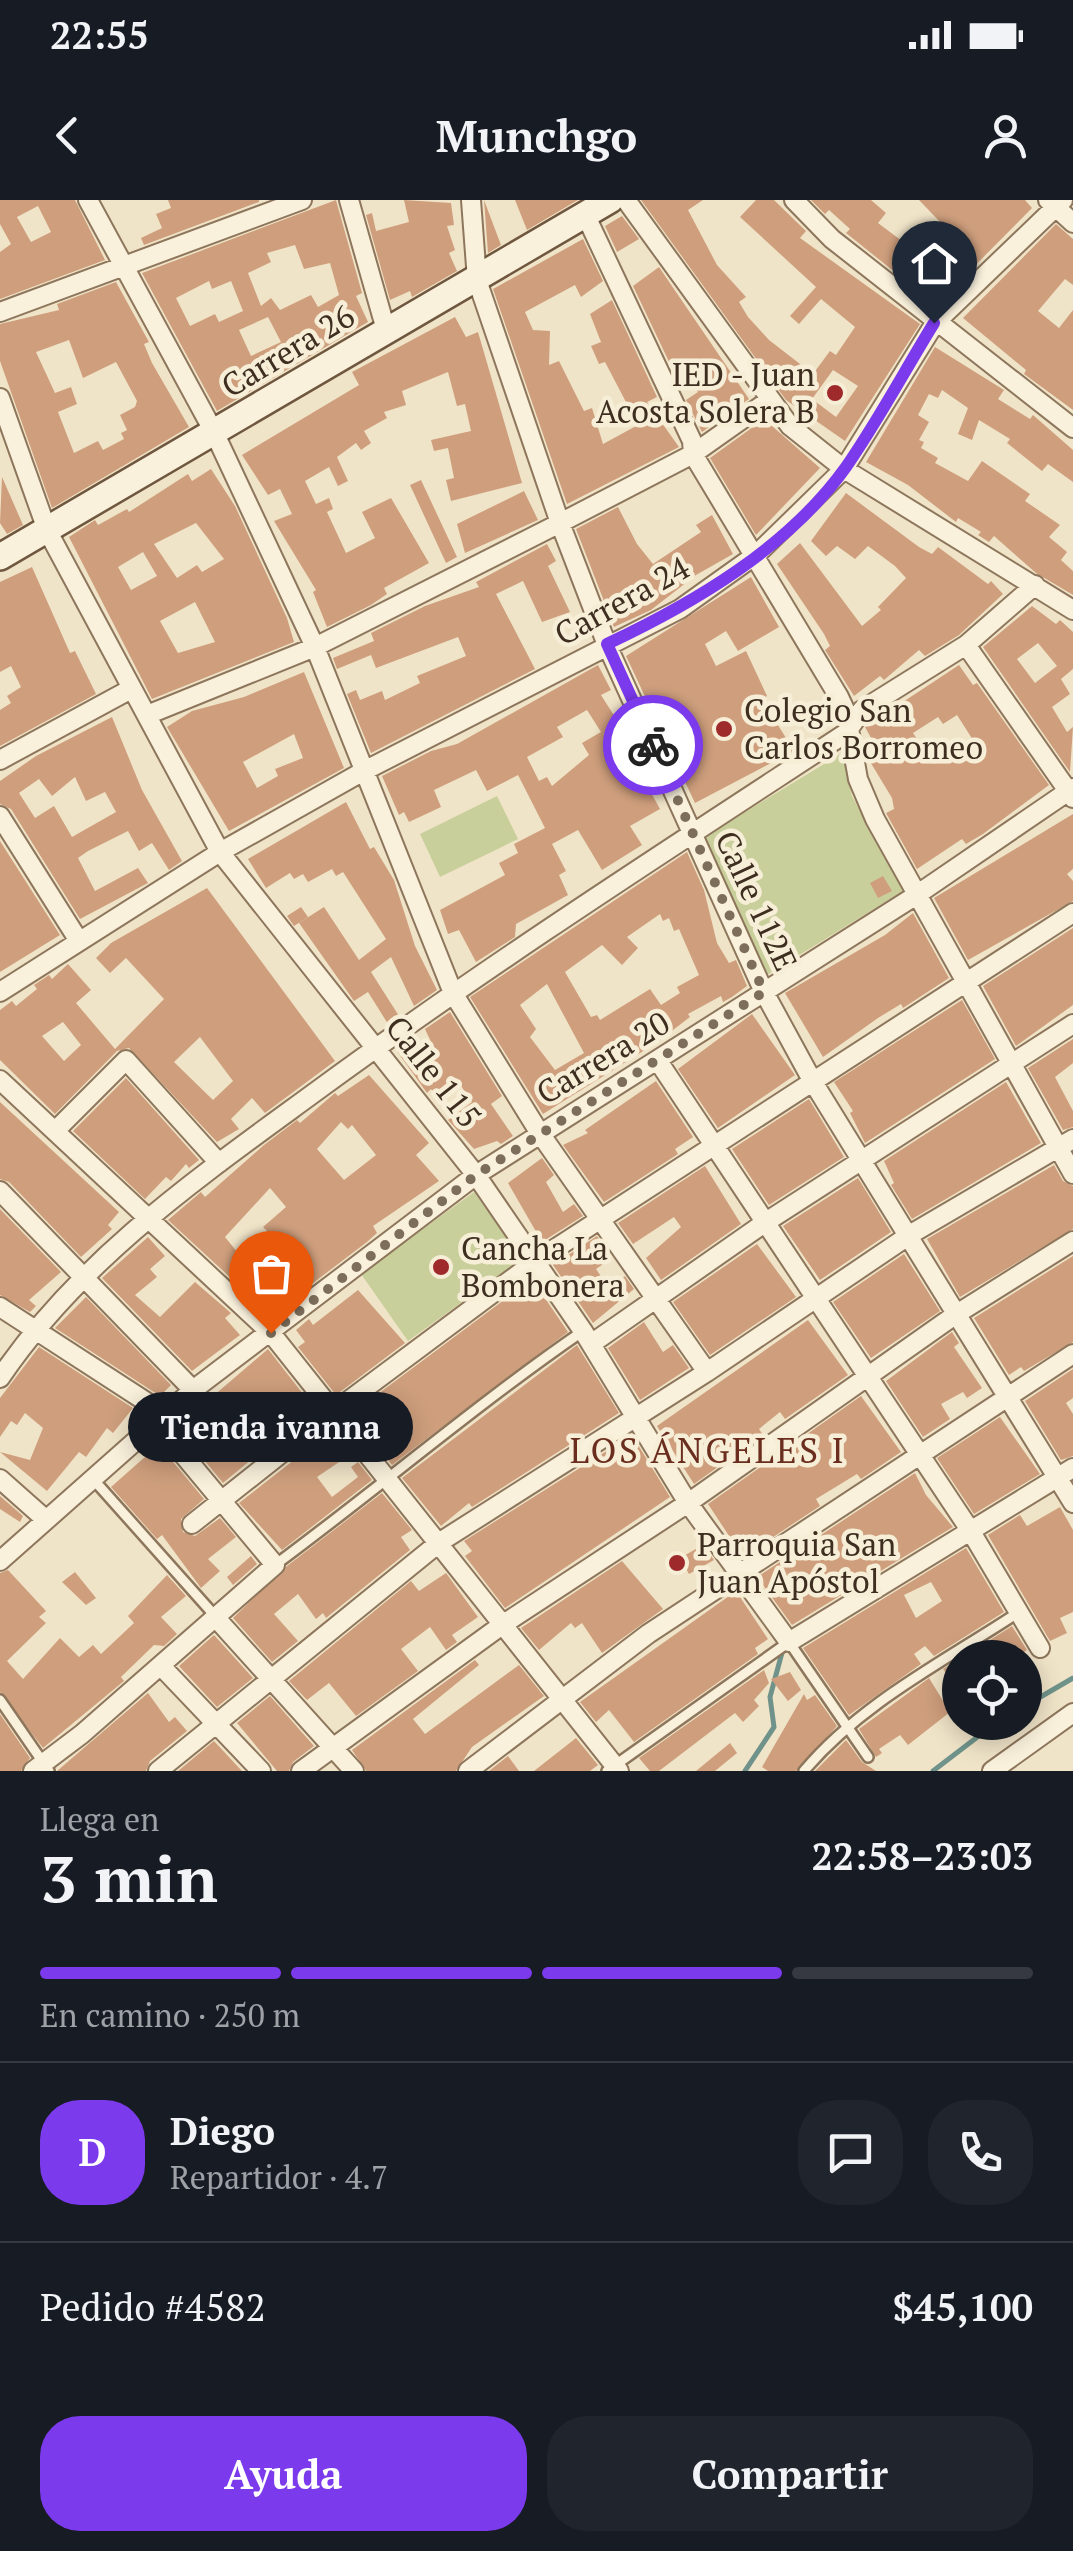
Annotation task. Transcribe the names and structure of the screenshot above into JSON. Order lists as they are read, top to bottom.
{
  "streets": {
    "street": [
      "Carrera 26",
      "Carrera 24",
      "Calle 112E",
      "Carrera 20",
      "Calle 115"
    ]
  },
  "crossings": [
    ["Carrera 26", "Calle 112E"],
    ["Carrera 26", "Calle 115"],
    ["Carrera 24", "Calle 112E"],
    ["Carrera 24", "Calle 115"],
    ["Calle 112E", "Carrera 20"],
    ["Carrera 20", "Calle 115"]
  ],
  "districts": ["LOS ÁNGELES I"],
  "places": [
    "IED - Juan Acosta Solera B",
    "Colegio San Carlos Borromeo",
    "Cancha La Bombonera",
    "Tienda ivanna",
    "Parroquia San Juan Apóstol"
  ],
  "page": {
    "status": "22:55",
    "header": "Munchgo",
    "bubble": "Tienda ivanna",
    "heading": ["3 min", "Llega en", "22:58–23:03"],
    "panel": [
      "Diego",
      "Repartidor · 4.7",
      "Pedido #4582",
      "$45,100"
    ],
    "bar": "En camino · 250 m",
    "round": "D",
    "buttons": ["Ayuda", "Compartir"]
  }
}
